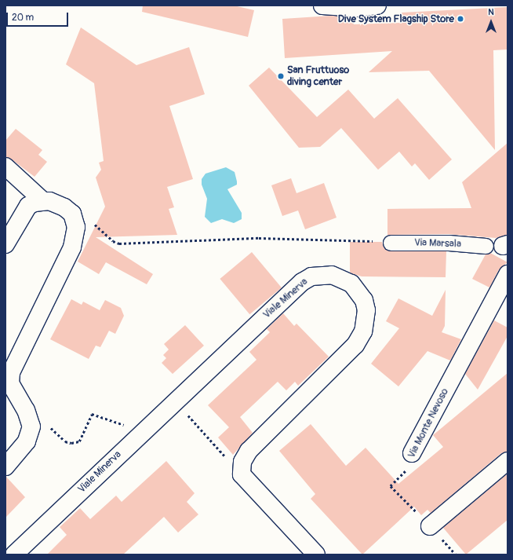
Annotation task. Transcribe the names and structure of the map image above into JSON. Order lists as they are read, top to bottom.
{
  "streets": {
    "street": ["Via Marsala", "Viale Minerva", "Via Monte Nevoso"]
  },
  "places": ["Dive System Flagship Store", "San Fruttuoso diving center"],
  "scale_bar": "20 m",
  "north": "top"
}
